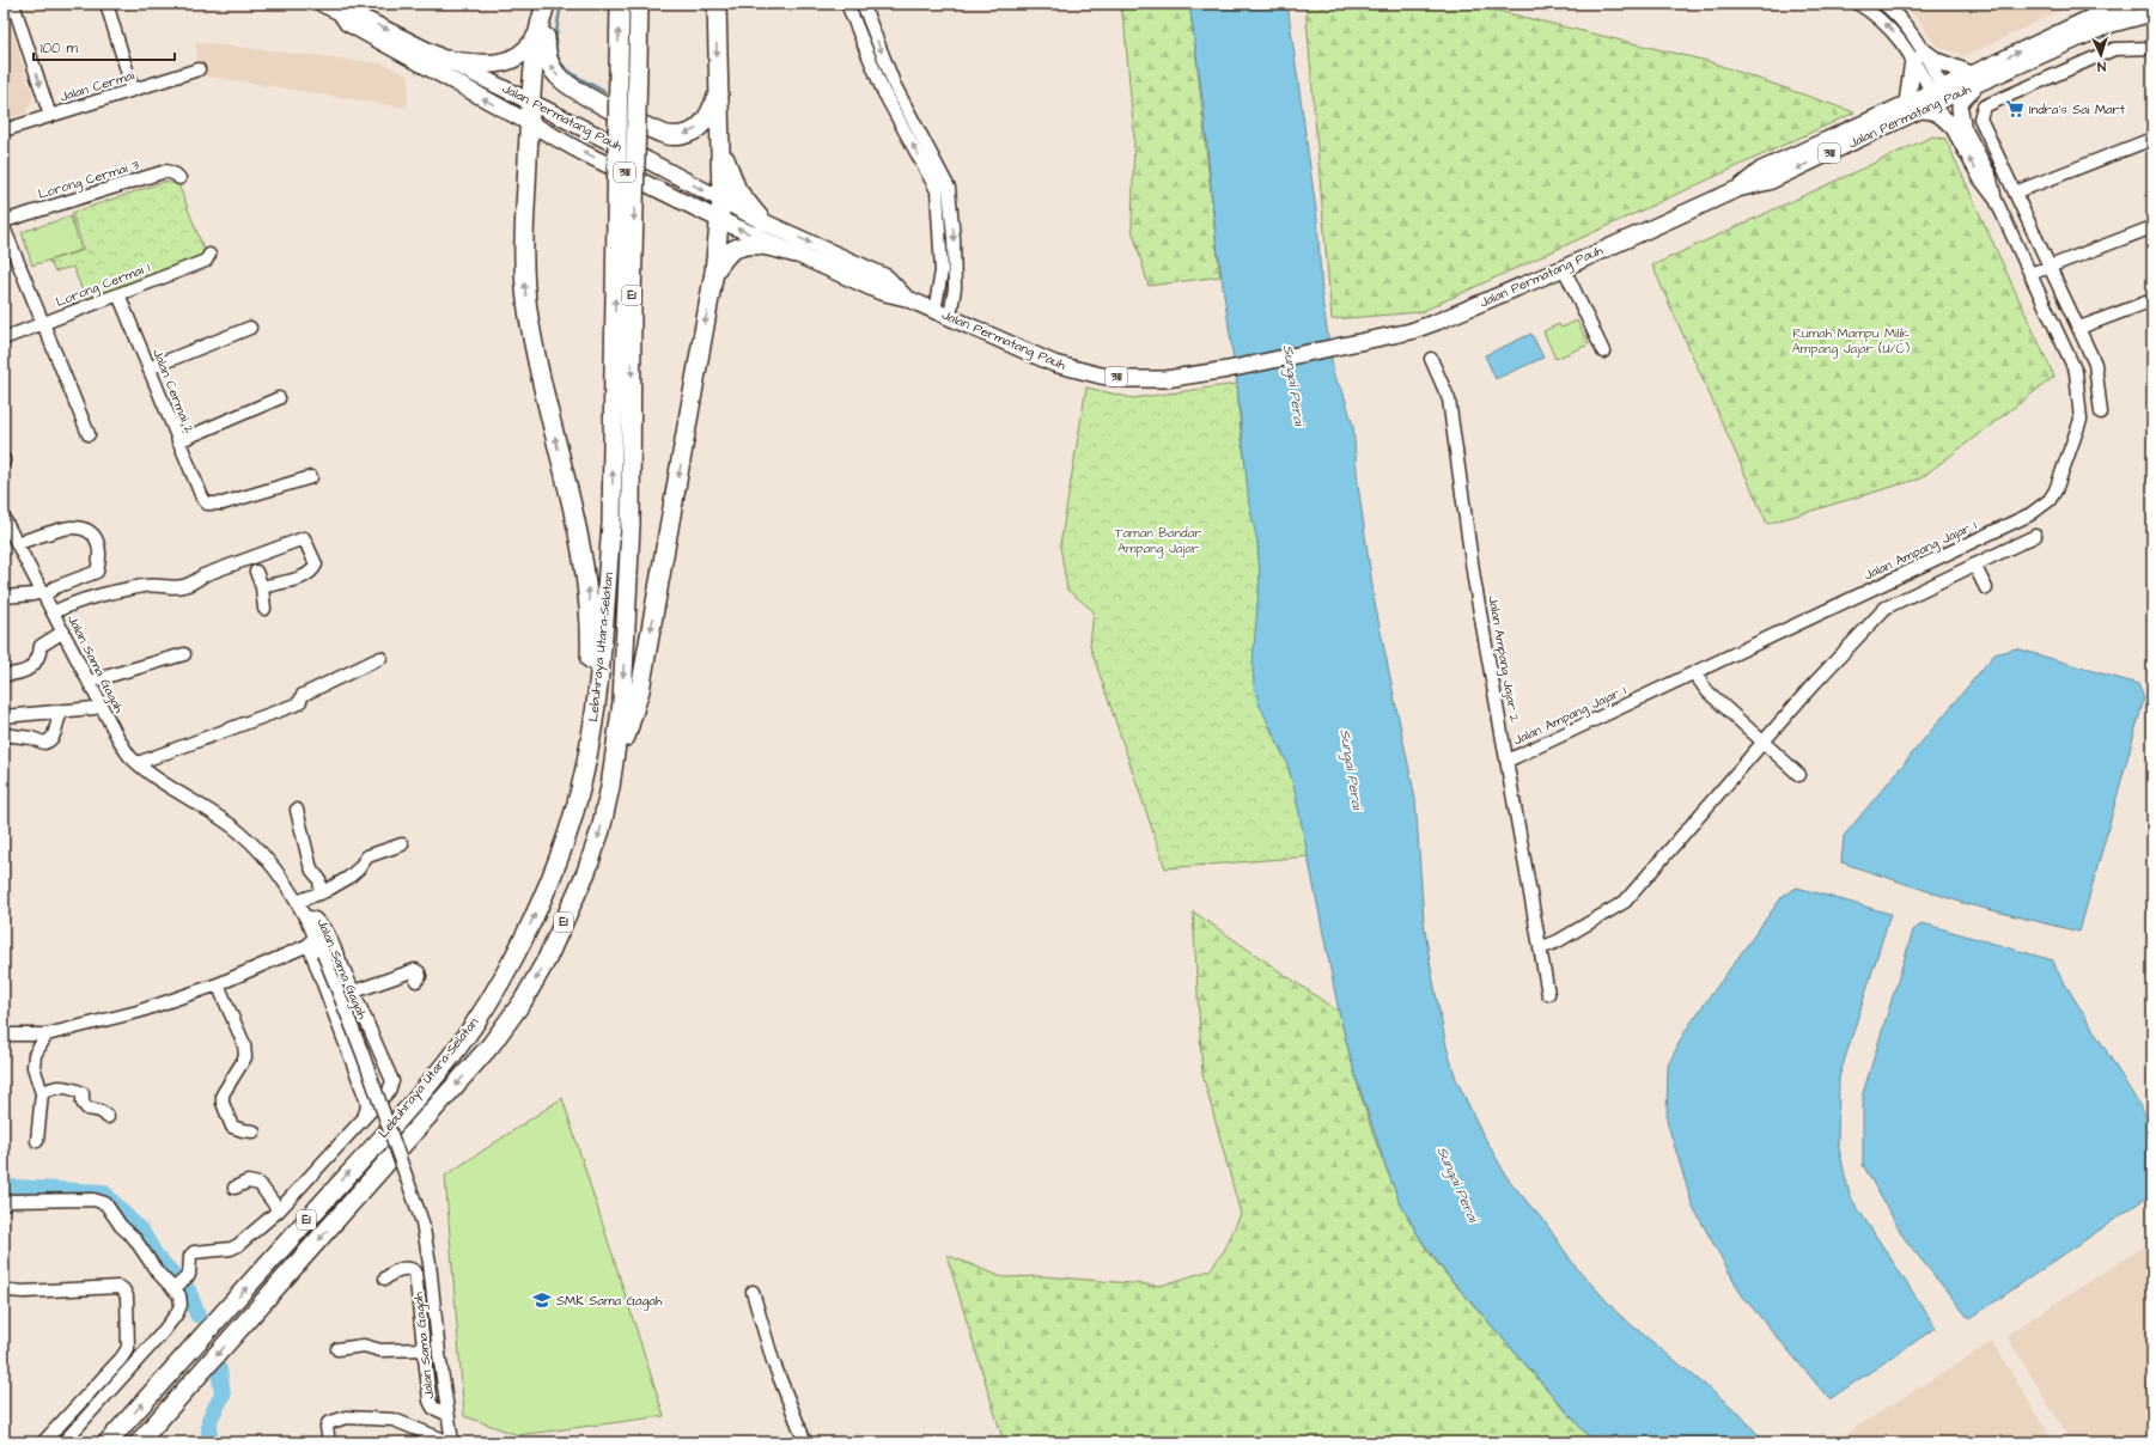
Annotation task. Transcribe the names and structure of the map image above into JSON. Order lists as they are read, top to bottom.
{
  "streets": {
    "highway": ["E1", "Lebuhraya Utara–Selatan"],
    "main road": ["Jalan Permatang Pauh", "3111"],
    "street": [
      "Jalan Cermai",
      "Lorong Cermai 3",
      "Lorong Cermai 1",
      "Jalan Cermai 2",
      "Jalan Ampang Jajar 1",
      "Jalan Ampang Jajar 2",
      "Jalan Sama Gagah"
    ]
  },
  "crossings": [
    ["Jalan Permatang Pauh", "Jalan Ampang Jajar 1"],
    ["Lorong Cermai 1", "Jalan Cermai 2"],
    ["Jalan Ampang Jajar 1", "Jalan Ampang Jajar 2"]
  ],
  "water": ["Sungai Perai"],
  "parks": ["Rumah Mampu Milik Ampang Jajar (U/C)", "Taman Bandar Ampang Jajar"],
  "places": {
    "supermarket": ["Indra's Sai Mart"],
    "school or university": ["SMK Sama Gagah"]
  },
  "scale_bar": "100 m",
  "north": "bottom"
}
